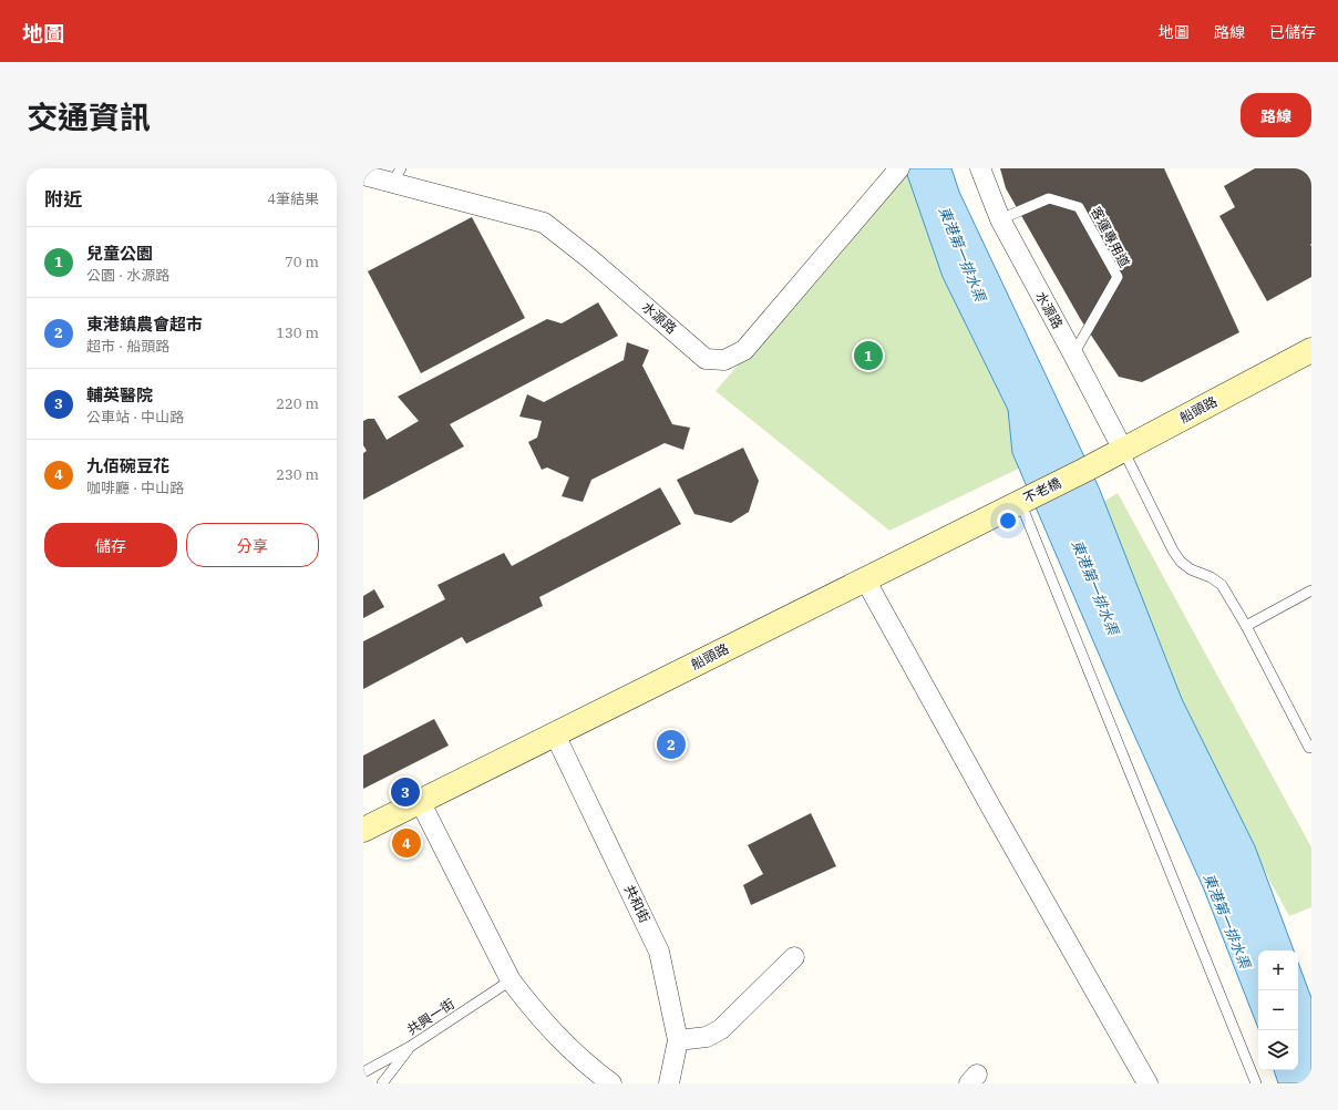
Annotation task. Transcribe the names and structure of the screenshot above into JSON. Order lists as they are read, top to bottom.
{
  "streets": {
    "main road": ["船頭路", "不老橋"],
    "street": ["水源路", "共和街"],
    "lane": ["客運專用道", "共興一街"]
  },
  "crossings": [
    ["客運專用道", "水源路"],
    ["水源路", "船頭路"],
    ["船頭路", "不老橋"],
    ["船頭路", "共和街"]
  ],
  "water": ["東港第一排水渠"],
  "page": {
    "header": "地圖",
    "nav": ["地圖", "路線", "已儲存"],
    "title": "交通資訊",
    "buttons": [
      "路線",
      ["儲存", "分享"]
    ],
    "heading": ["附近", "4筆結果"],
    "list": [
      {
        "mark": "1",
        "name": "兒童公園",
        "note": "公園 · 水源路",
        "value": "70 m"
      },
      {
        "mark": "2",
        "name": "東港鎮農會超市",
        "note": "超市 · 船頭路",
        "value": "130 m"
      },
      {
        "mark": "3",
        "name": "輔英醫院",
        "note": "公車站 · 中山路",
        "value": "220 m"
      },
      {
        "mark": "4",
        "name": "九佰碗豆花",
        "note": "咖啡廳 · 中山路",
        "value": "230 m"
      }
    ],
    "pins": [
      "1",
      "2",
      "3",
      "4"
    ],
    "map_buttons": ["+", "−"]
  }
}
